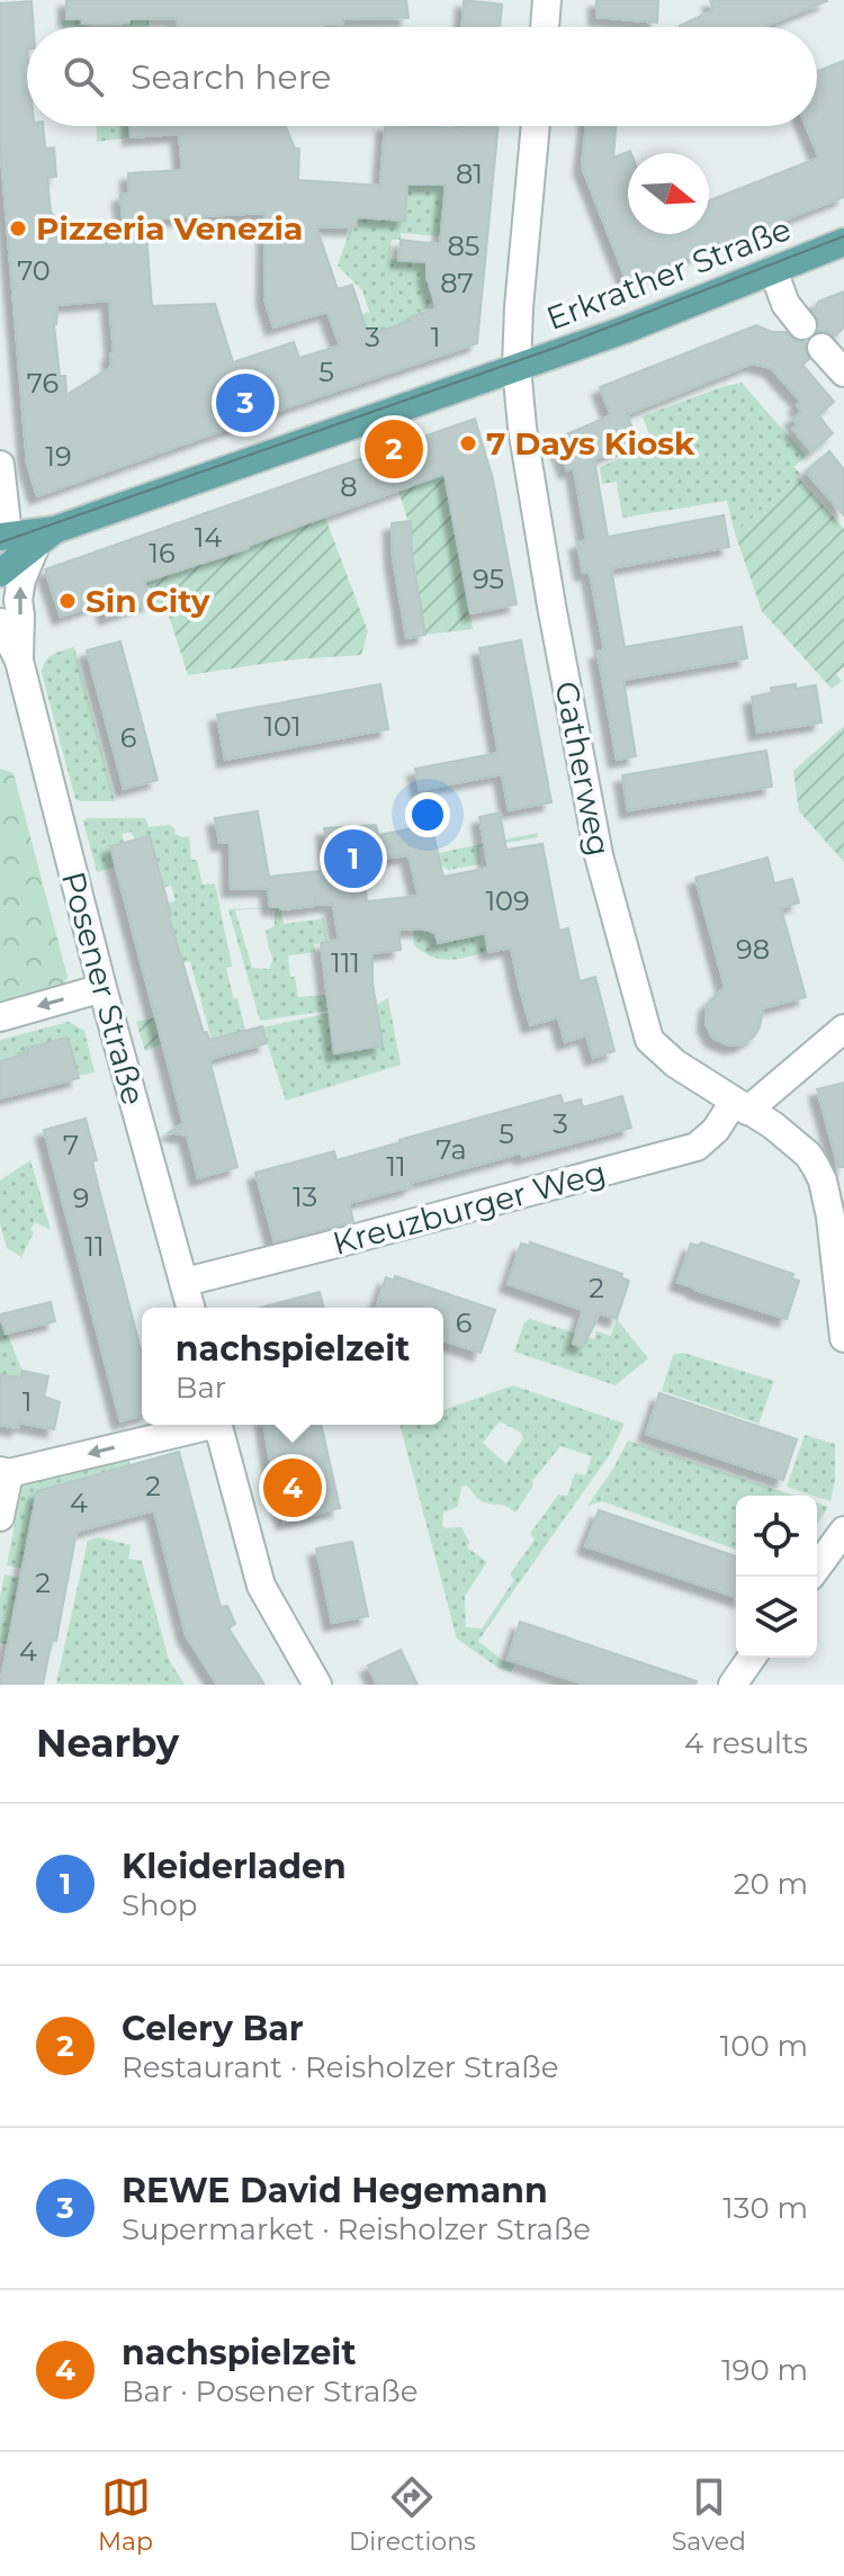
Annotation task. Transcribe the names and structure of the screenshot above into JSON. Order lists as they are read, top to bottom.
{
  "streets": {
    "main road": ["Erkrather Straße"],
    "street": ["Gatherweg", "Posener Straße", "Kreuzburger Weg"]
  },
  "crossings": [
    ["Erkrather Straße", "Gatherweg"],
    ["Erkrather Straße", "Posener Straße"],
    ["Gatherweg", "Kreuzburger Weg"],
    ["Posener Straße", "Kreuzburger Weg"]
  ],
  "places": ["Pizzeria Venezia", "7 Days Kiosk", "Sin City"],
  "house_numbers": [
    "81",
    "85",
    "70",
    "87",
    "3",
    "1",
    "5",
    "76",
    "19",
    "8",
    "14",
    "16",
    "95",
    "101",
    "6",
    "109",
    "98",
    "111",
    "3",
    "5",
    "7",
    "7a",
    "11",
    "13",
    "9",
    "11",
    "2",
    "6",
    "1",
    "2",
    "4",
    "2",
    "4"
  ],
  "north": "right",
  "page": {
    "search": "Search here",
    "pins": [
      "3",
      "2",
      "1",
      "4"
    ],
    "popup": ["nachspielzeit", "Bar"],
    "heading": ["Nearby", "4 results"],
    "list": [
      {
        "mark": "1",
        "name": "Kleiderladen",
        "note": "Shop",
        "value": "20 m"
      },
      {
        "mark": "2",
        "name": "Celery Bar",
        "note": "Restaurant · Reisholzer Straße",
        "value": "100 m"
      },
      {
        "mark": "3",
        "name": "REWE David Hegemann",
        "note": "Supermarket · Reisholzer Straße",
        "value": "130 m"
      },
      {
        "mark": "4",
        "name": "nachspielzeit",
        "note": "Bar · Posener Straße",
        "value": "190 m"
      }
    ],
    "nav": ["Map", "Directions", "Saved"]
  }
}
